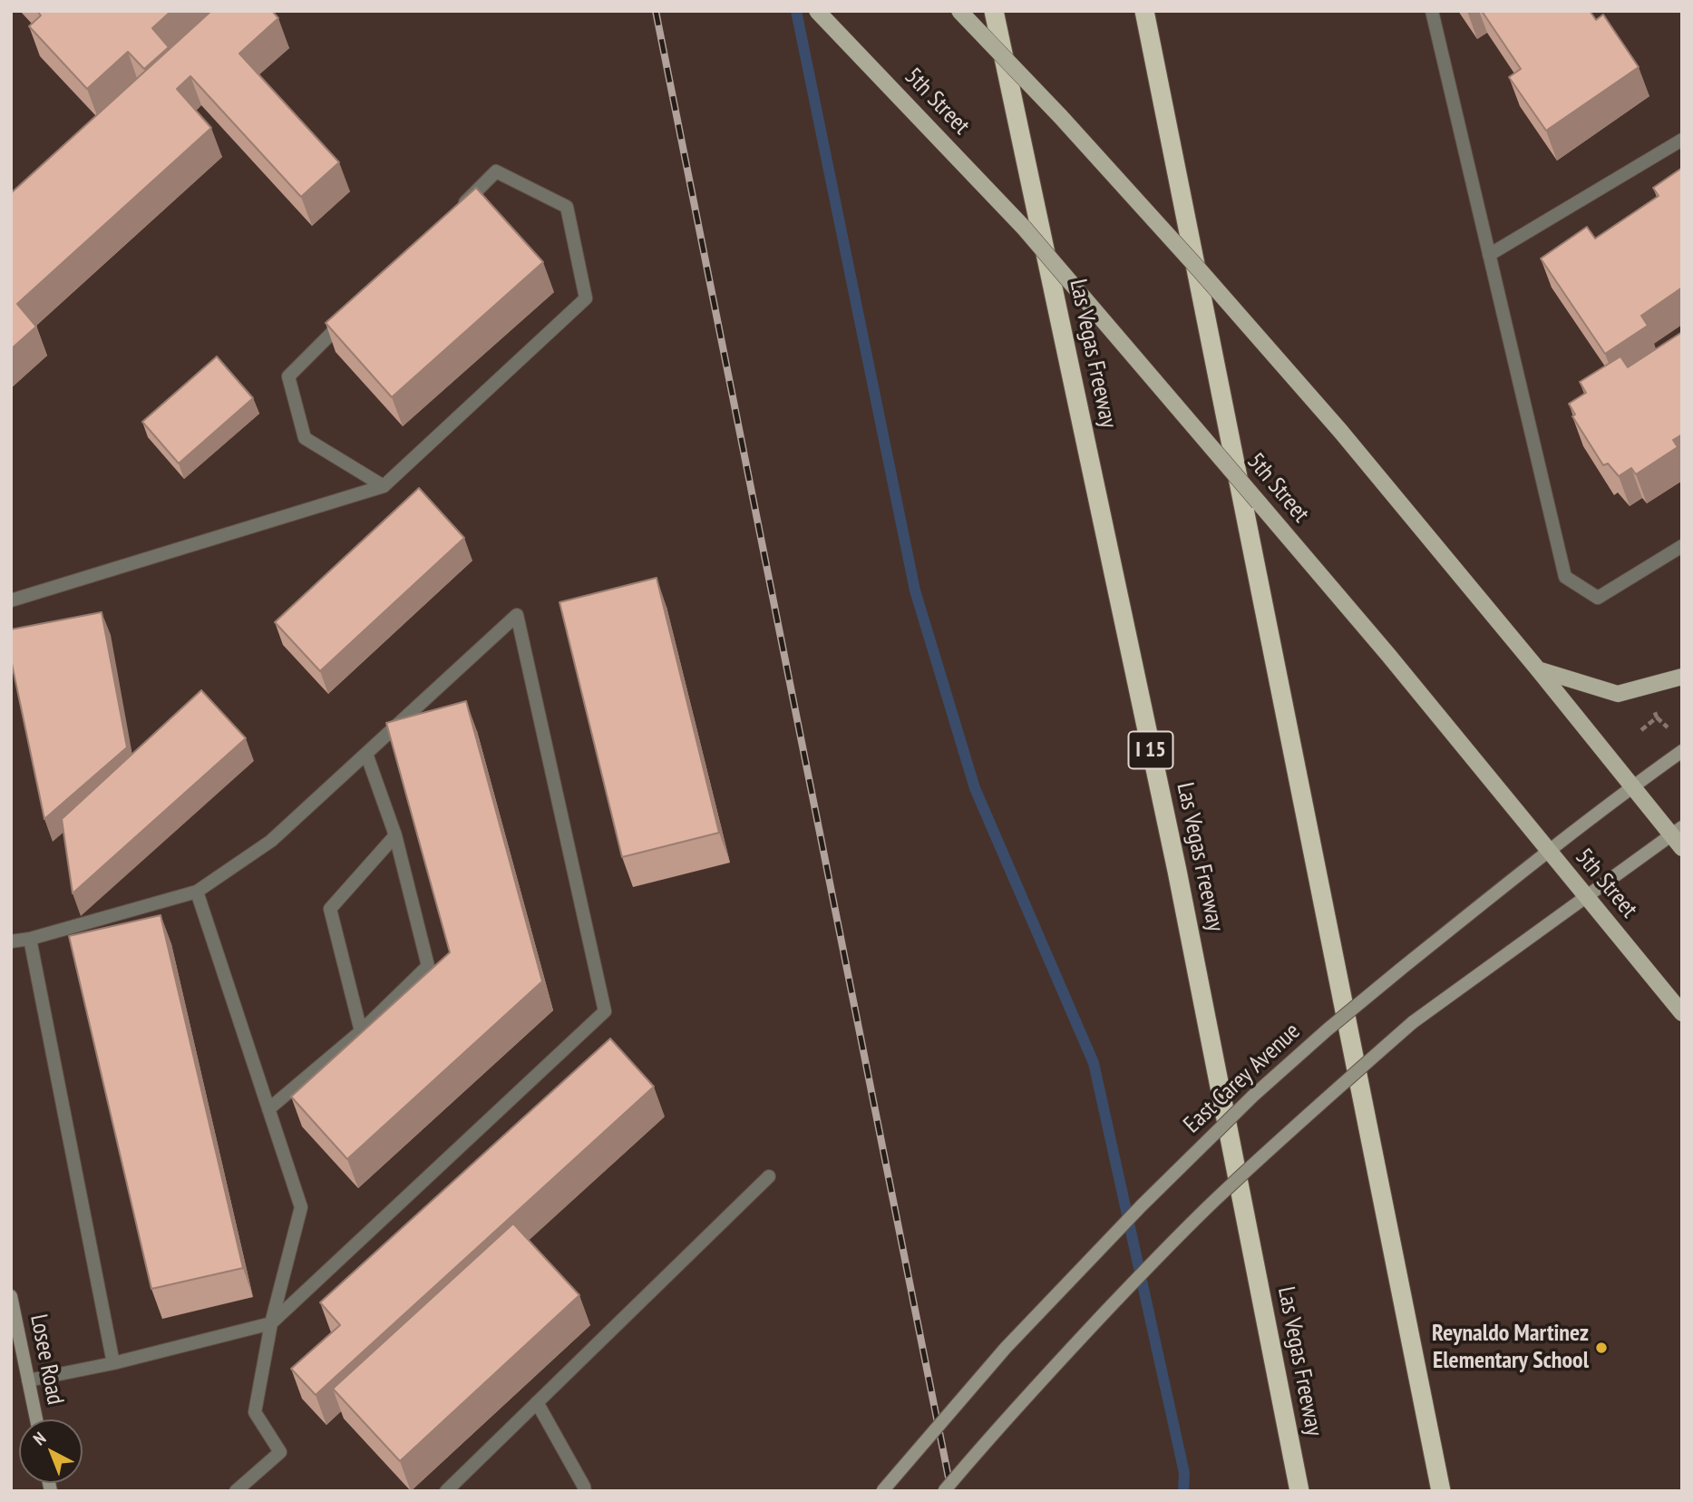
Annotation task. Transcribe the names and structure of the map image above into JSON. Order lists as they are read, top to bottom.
{
  "streets": {
    "highway": ["Las Vegas Freeway", "I 15"],
    "main road": ["5th Street", "East Carey Avenue", "Losee Road"]
  },
  "crossings": [
    ["5th Street", "East Carey Avenue"]
  ],
  "places": ["Reynaldo Martinez Elementary School"],
  "north": "top left"
}
